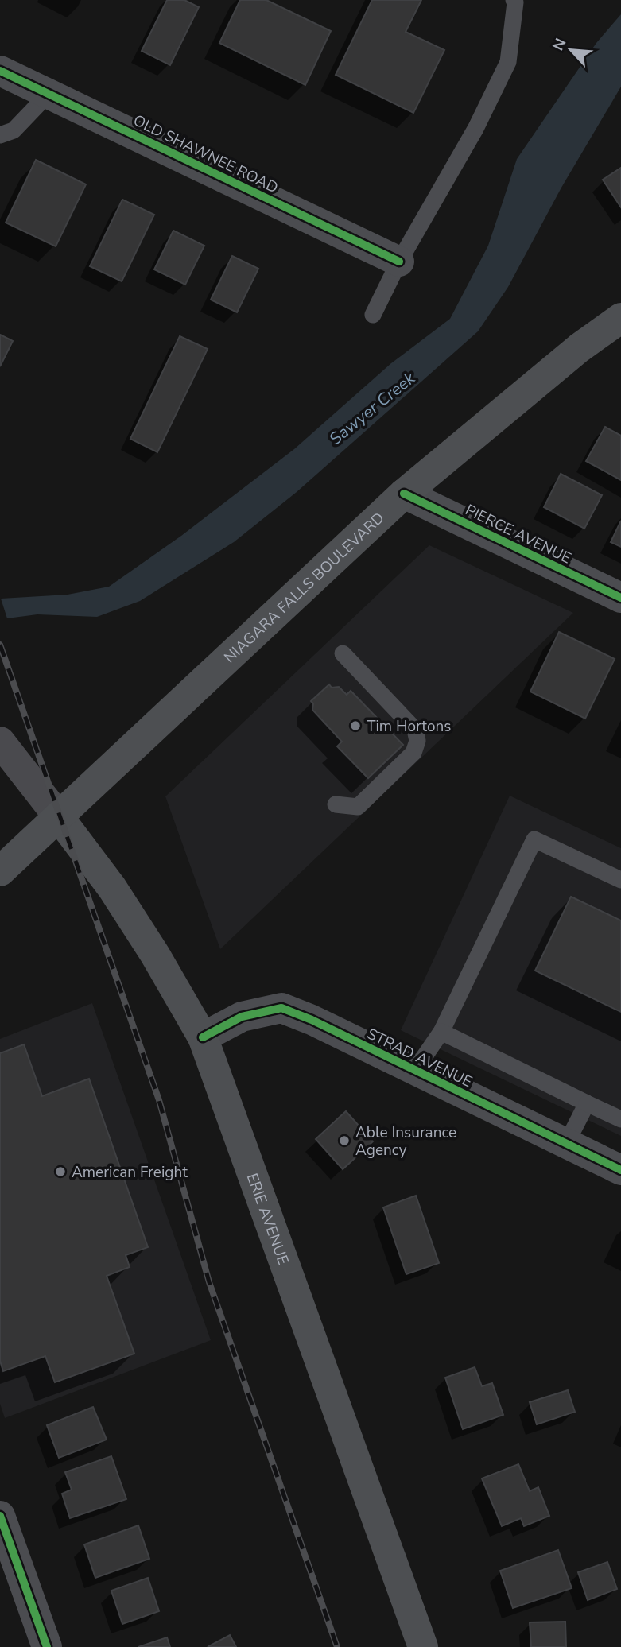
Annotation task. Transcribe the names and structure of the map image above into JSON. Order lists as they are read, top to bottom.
{
  "streets": {
    "main road": ["NIAGARA FALLS BOULEVARD", "ERIE AVENUE"],
    "street": ["OLD SHAWNEE ROAD", "PIERCE AVENUE", "STRAD AVENUE"]
  },
  "crossings": [
    ["PIERCE AVENUE", "NIAGARA FALLS BOULEVARD"],
    ["NIAGARA FALLS BOULEVARD", "ERIE AVENUE"],
    ["STRAD AVENUE", "ERIE AVENUE"]
  ],
  "water": ["Sawyer Creek"],
  "places": ["Tim Hortons", "Able Insurance Agency", "American Freight"],
  "north": "top left"
}
